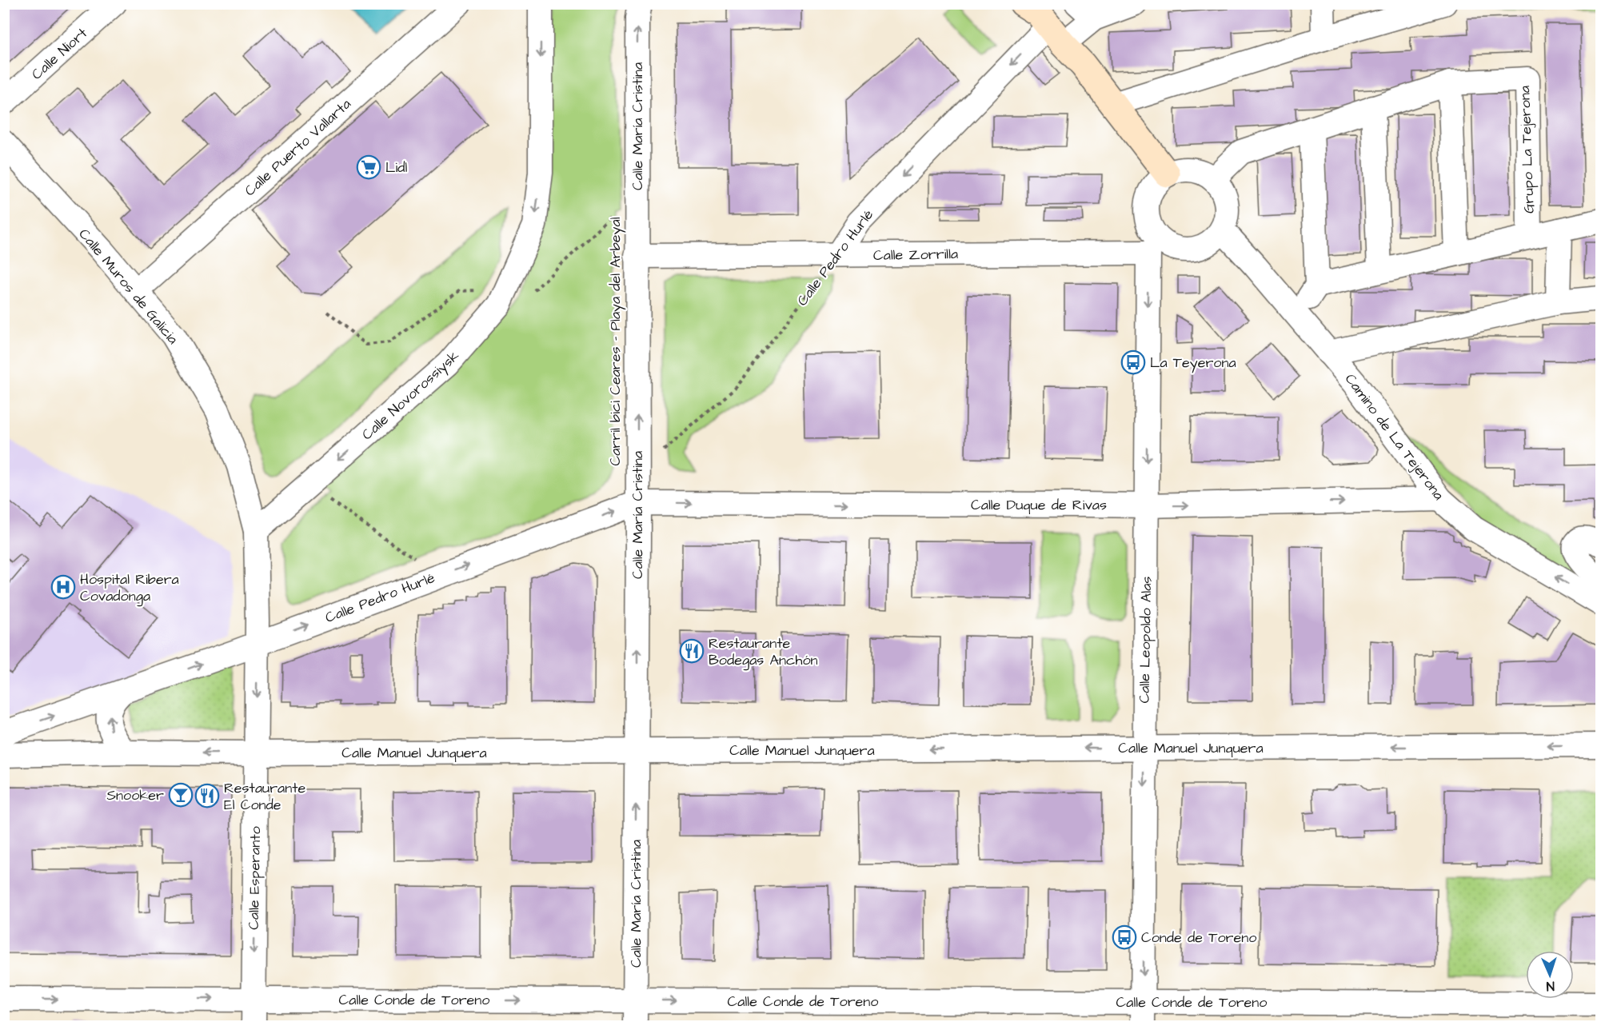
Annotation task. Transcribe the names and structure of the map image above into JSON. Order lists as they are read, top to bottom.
{
  "streets": {
    "street": [
      "Calle Niort",
      "Calle María Cristina",
      "Calle Puerto Vallarta",
      "Grupo La Tejerona",
      "Calle Zorrilla",
      "Calle Pedro Hurlé",
      "Calle Muros de Galicia",
      "Calle Novorossiysk",
      "Camino de La Tejerona",
      "Calle Duque de Rivas",
      "Calle Leopoldo Alas",
      "Calle Manuel Junquera",
      "Calle Esperanto",
      "Calle Conde de Toreno"
    ]
  },
  "crossings": [
    ["Calle María Cristina", "Calle Zorrilla"],
    ["Calle María Cristina", "Calle Pedro Hurlé"],
    ["Calle María Cristina", "Calle Duque de Rivas"],
    ["Calle María Cristina", "Calle Manuel Junquera"],
    ["Calle María Cristina", "Calle Conde de Toreno"],
    ["Calle Puerto Vallarta", "Calle Muros de Galicia"],
    ["Grupo La Tejerona", "Calle Zorrilla"],
    ["Grupo La Tejerona", "Camino de La Tejerona"],
    ["Grupo La Tejerona", "Calle Leopoldo Alas"],
    ["Calle Zorrilla", "Calle Pedro Hurlé"],
    ["Calle Zorrilla", "Camino de La Tejerona"],
    ["Calle Zorrilla", "Calle Leopoldo Alas"],
    ["Calle Pedro Hurlé", "Calle Muros de Galicia"],
    ["Calle Pedro Hurlé", "Calle Duque de Rivas"],
    ["Calle Pedro Hurlé", "Calle Esperanto"],
    ["Calle Muros de Galicia", "Calle Novorossiysk"],
    ["Calle Muros de Galicia", "Calle Esperanto"],
    ["Camino de La Tejerona", "Calle Duque de Rivas"],
    ["Camino de La Tejerona", "Calle Leopoldo Alas"],
    ["Calle Duque de Rivas", "Calle Leopoldo Alas"],
    ["Calle Leopoldo Alas", "Calle Manuel Junquera"],
    ["Calle Leopoldo Alas", "Calle Conde de Toreno"],
    ["Calle Manuel Junquera", "Calle Esperanto"],
    ["Calle Esperanto", "Calle Conde de Toreno"]
  ],
  "one_way": [
    "Calle María Cristina",
    "Calle Novorossiysk",
    "Camino de La Tejerona",
    "Calle Duque de Rivas",
    "Calle Leopoldo Alas",
    "Calle Manuel Junquera",
    "Calle Esperanto",
    "Calle Conde de Toreno"
  ],
  "places": {
    "supermarket": ["Lidl"],
    "bus stop": ["La Teyerona", "Conde de Toreno"],
    "hospital": ["Hospital Ribera Covadonga"],
    "restaurant": ["Restaurante Bodegas Anchón", "Restaurante El Conde"],
    "bar": ["Snooker"]
  },
  "north": "bottom"
}
